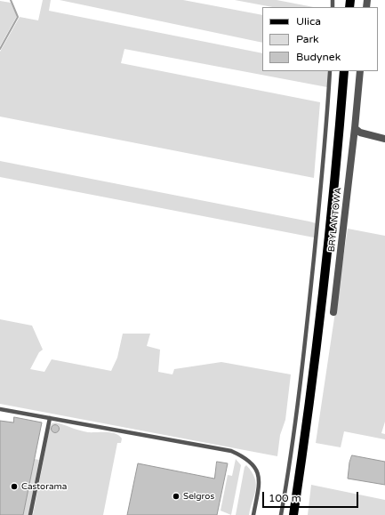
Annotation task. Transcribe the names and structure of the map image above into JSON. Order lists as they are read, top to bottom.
{
  "streets": {
    "street": ["BRYLANTOWA"]
  },
  "places": ["Castorama", "Selgros"],
  "legend": ["Ulica", "Park", "Budynek"],
  "scale_bar": "100 m"
}
